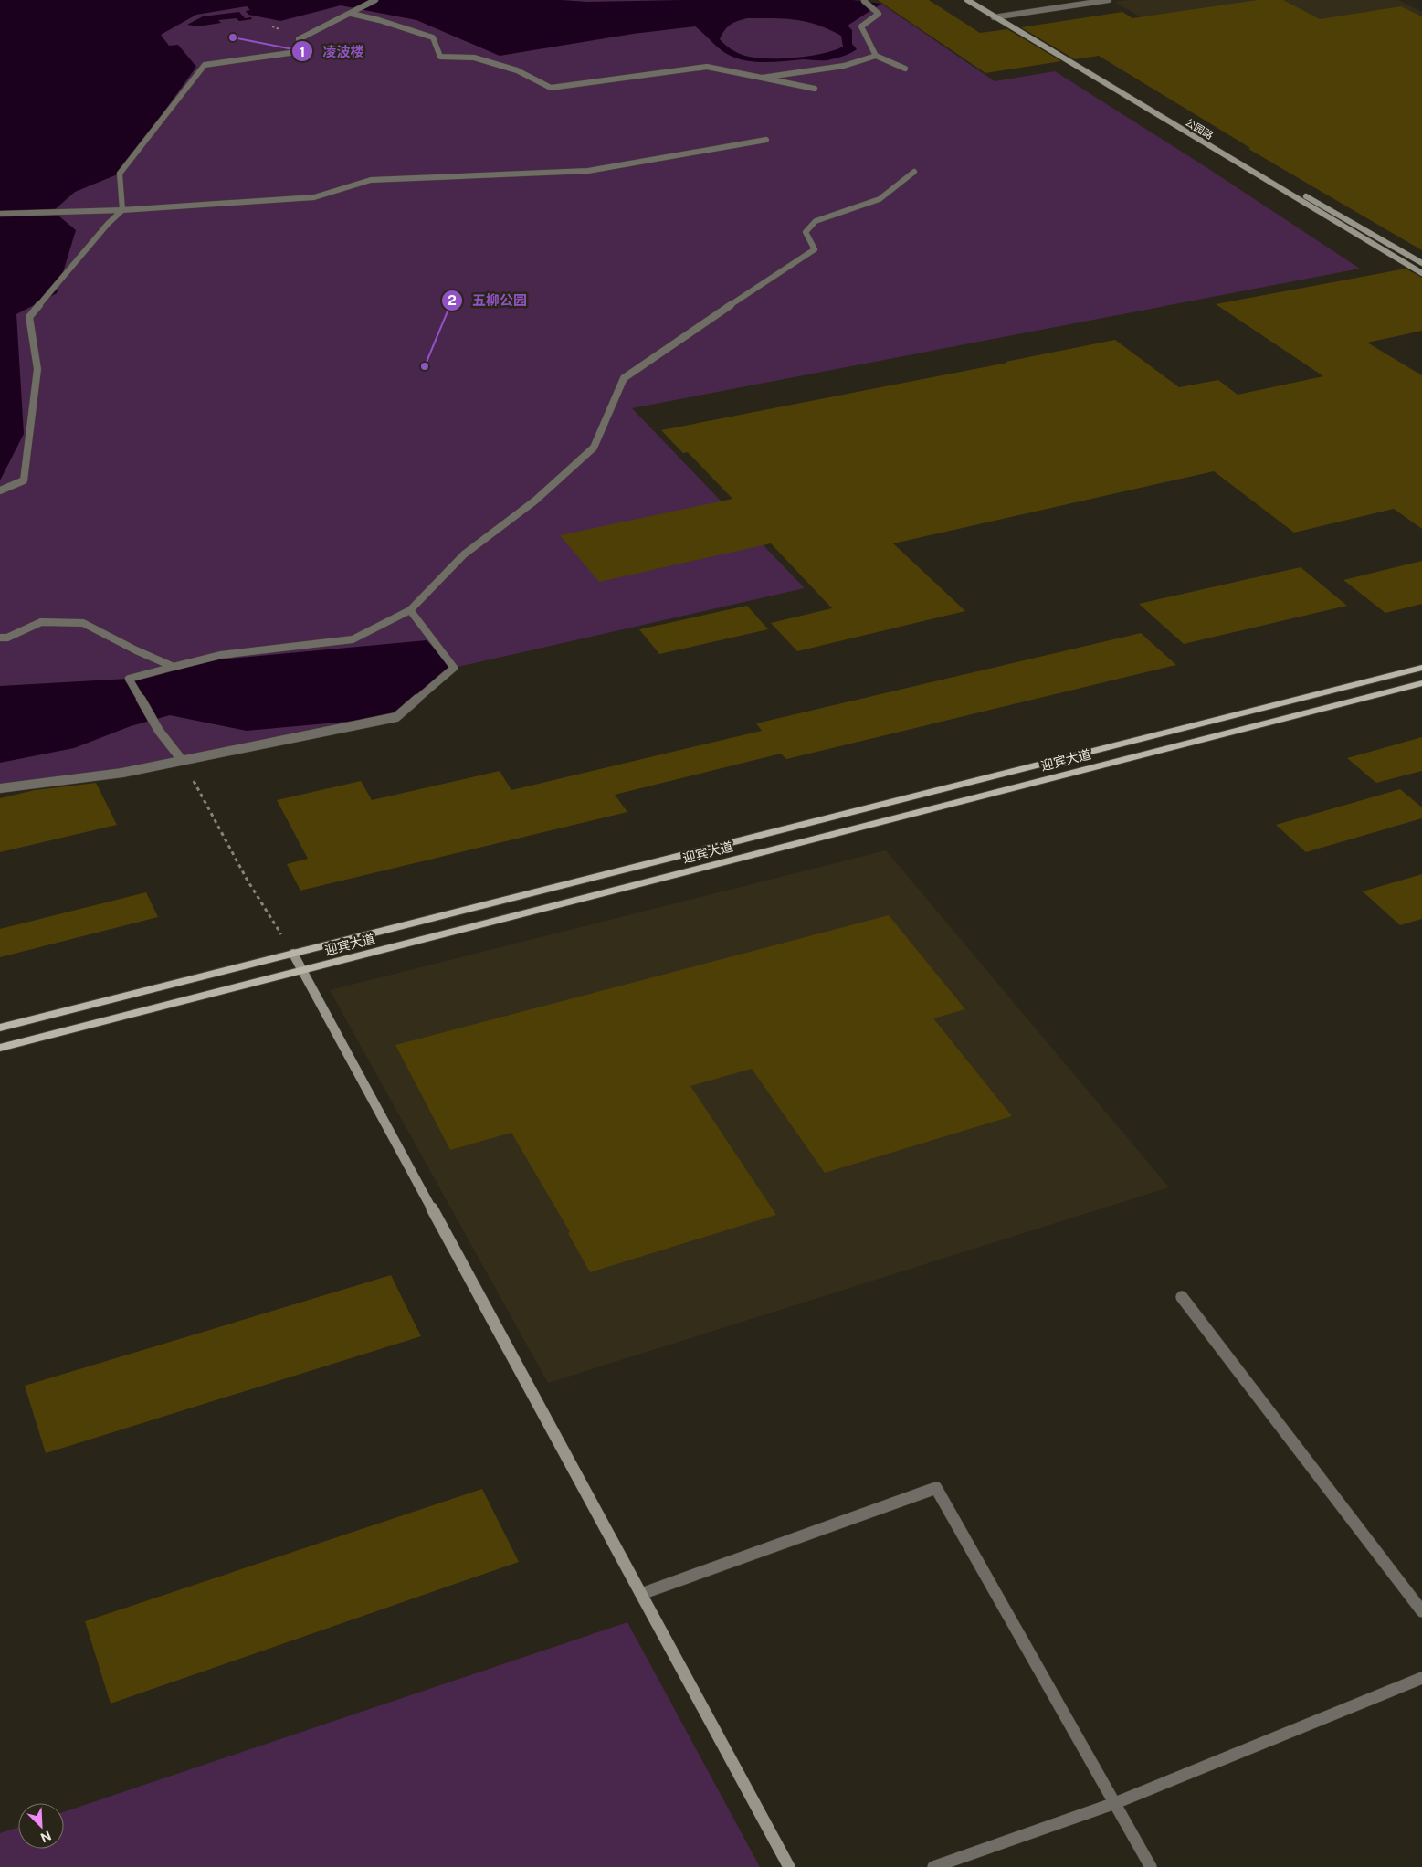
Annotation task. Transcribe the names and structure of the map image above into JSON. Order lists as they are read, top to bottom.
{
  "streets": {
    "main road": ["迎宾大道"],
    "street": ["公园路"]
  },
  "places": ["凌波楼", "五柳公园"],
  "north": "bottom right"
}
